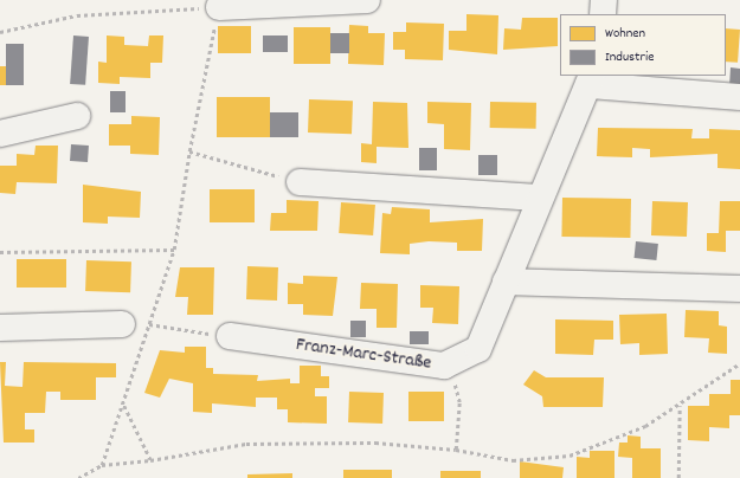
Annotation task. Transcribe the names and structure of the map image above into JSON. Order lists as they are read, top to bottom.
{
  "streets": {
    "street": ["Franz-Marc-Straße"]
  },
  "legend": ["Wohnen", "Industrie"]
}
